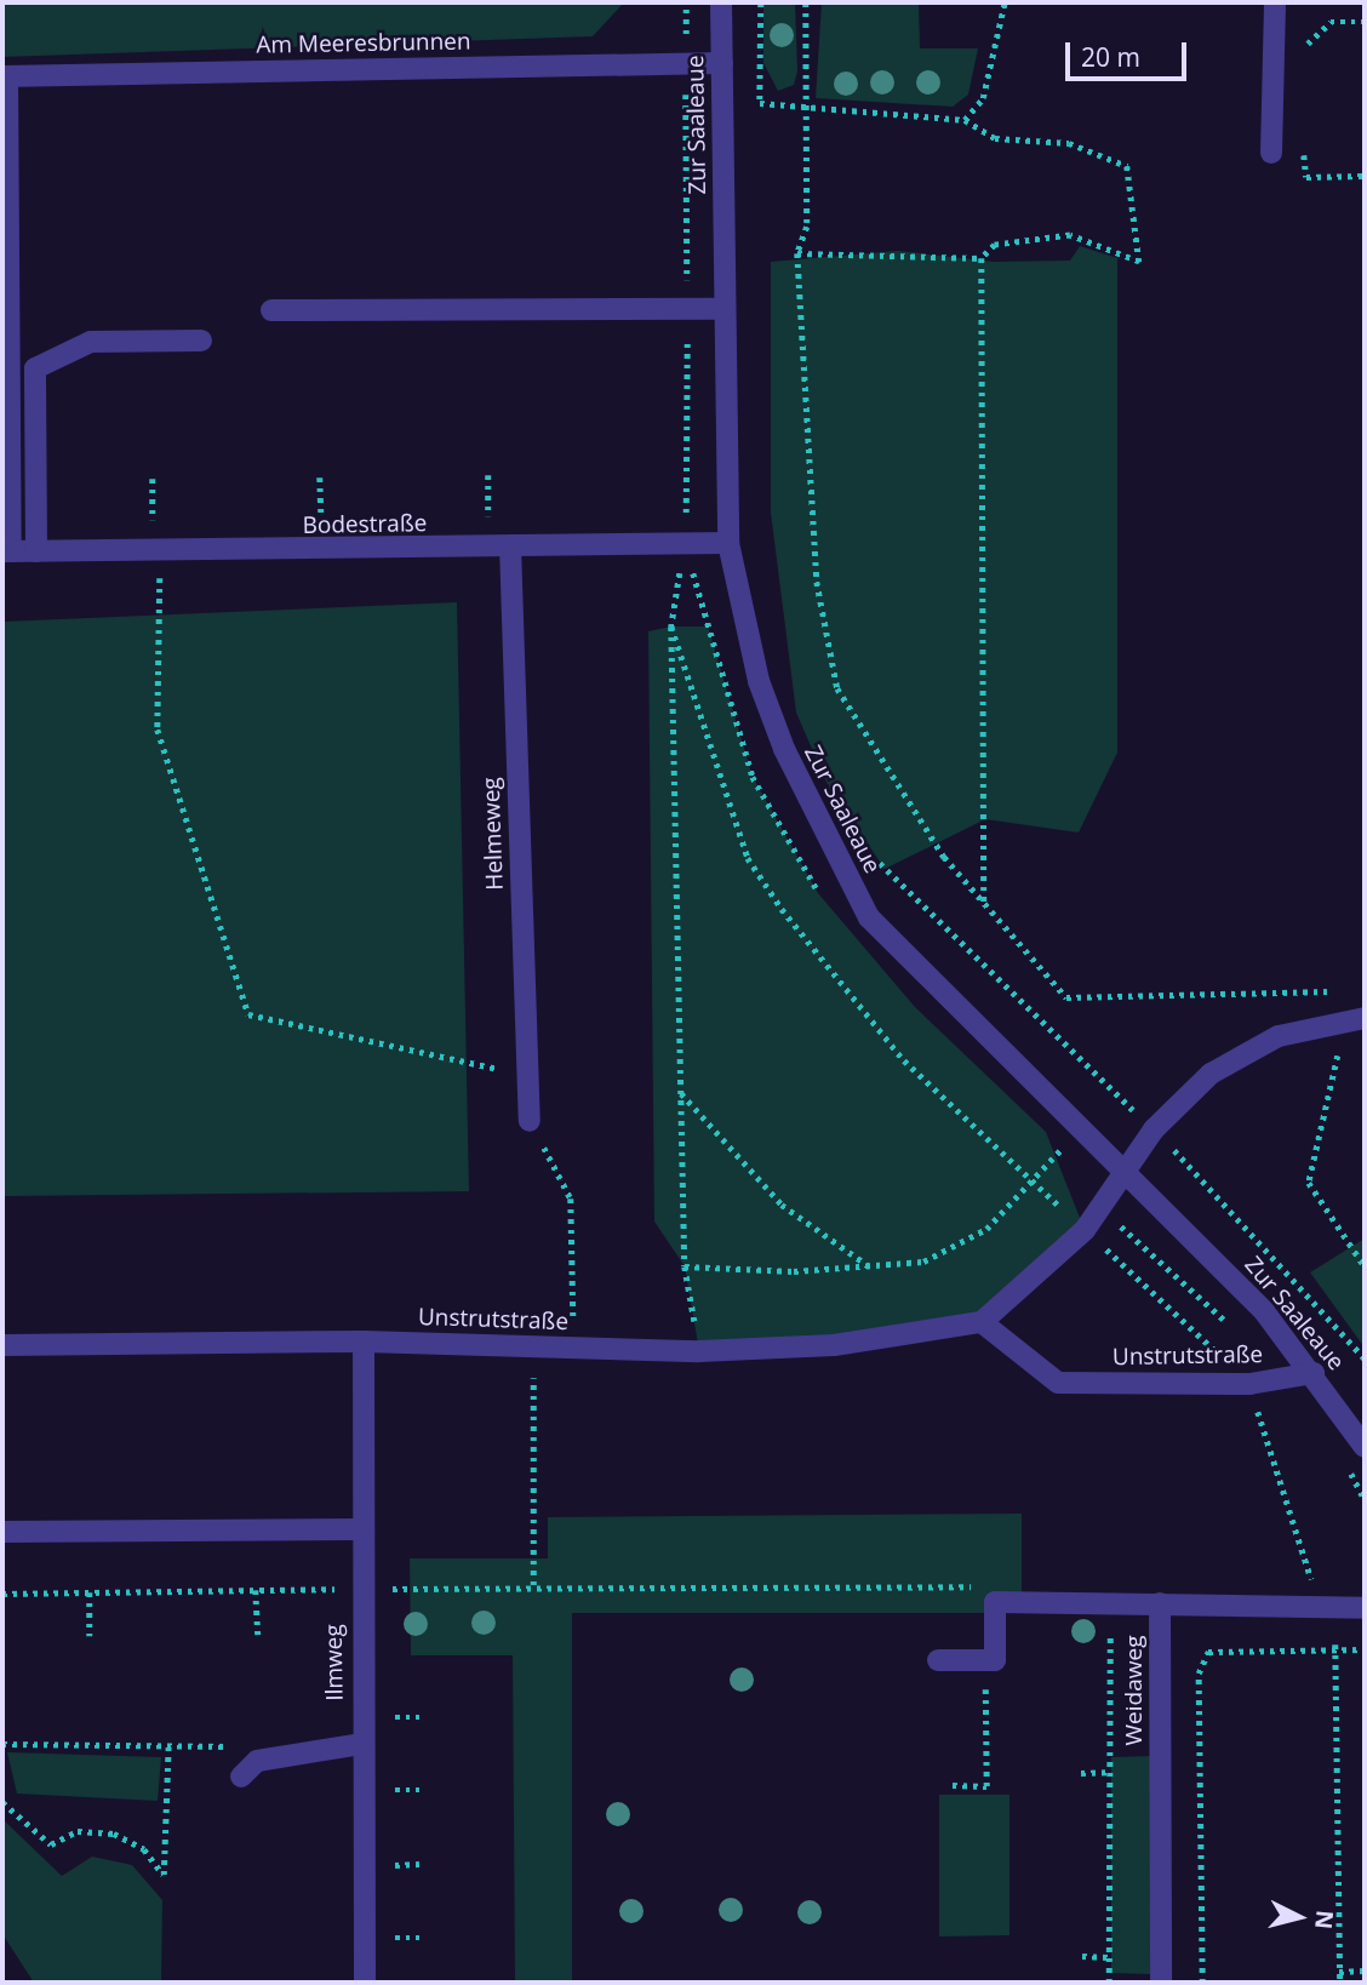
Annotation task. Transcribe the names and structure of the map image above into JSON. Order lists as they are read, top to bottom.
{
  "streets": {
    "street": [
      "Am Meeresbrunnen",
      "Zur Saaleaue",
      "Bodestraße",
      "Helmeweg",
      "Unstrutstraße",
      "Ilmweg",
      "Weidaweg"
    ]
  },
  "crossings": [
    ["Am Meeresbrunnen", "Zur Saaleaue"],
    ["Am Meeresbrunnen", "Bodestraße"],
    ["Zur Saaleaue", "Bodestraße"],
    ["Zur Saaleaue", "Unstrutstraße"],
    ["Bodestraße", "Helmeweg"],
    ["Unstrutstraße", "Ilmweg"]
  ],
  "scale_bar": "20 m",
  "north": "right"
}
